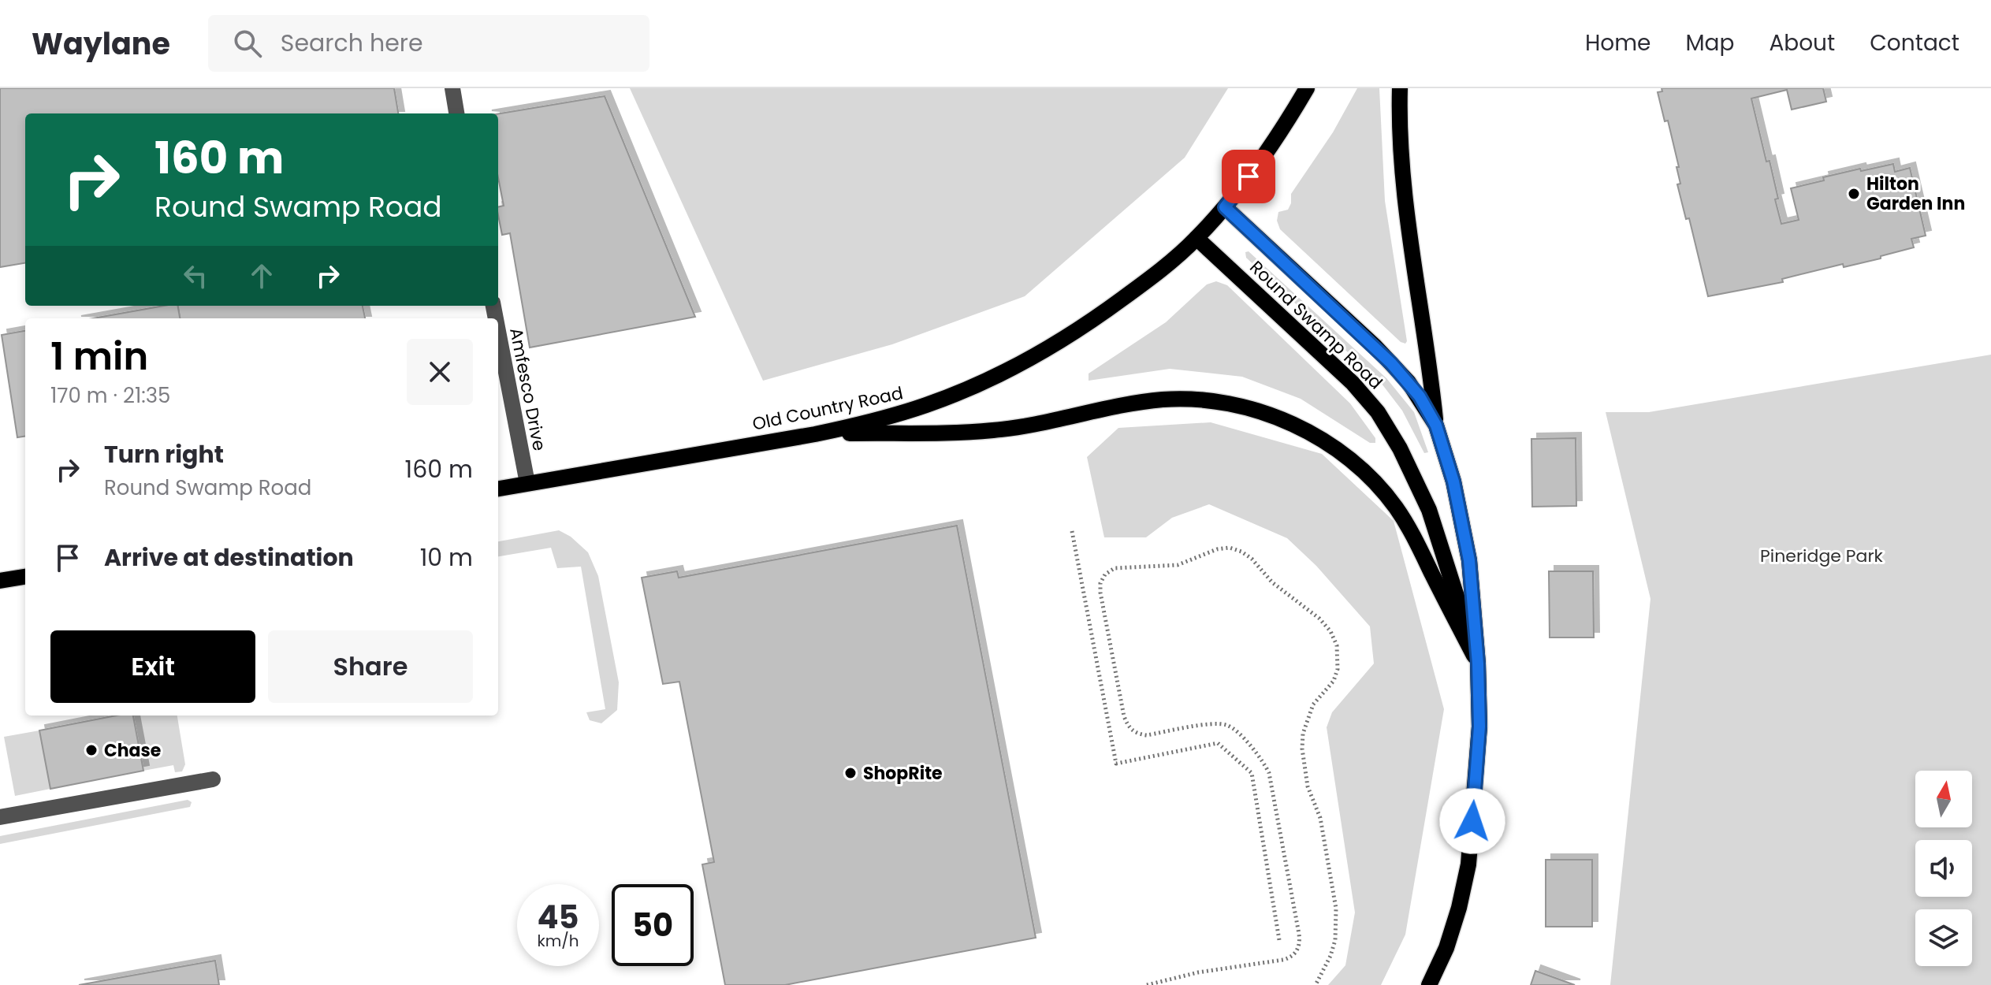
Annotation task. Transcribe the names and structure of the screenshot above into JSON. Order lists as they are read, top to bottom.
{
  "streets": {
    "main road": ["Round Swamp Road", "Old Country Road"],
    "lane": ["Amfesco Drive"]
  },
  "crossings": [
    ["Round Swamp Road", "Old Country Road"],
    ["Amfesco Drive", "Old Country Road"]
  ],
  "parks": ["Pineridge Park"],
  "places": ["Hilton Garden Inn", "Chase", "ShopRite"],
  "north": "top",
  "page": {
    "header": "Waylane",
    "search": "Search here",
    "nav": [
      "Home",
      "Map",
      "About",
      "Contact"
    ],
    "turn": ["160 m", "Round Swamp Road"],
    "heading": ["1 min", "170 m · 21:35"],
    "list": [
      {
        "name": "Turn right",
        "note": "Round Swamp Road",
        "value": "160 m"
      },
      {
        "name": "Arrive at destination",
        "value": "10 m"
      }
    ],
    "buttons": ["Exit", "Share"],
    "speed": "45 km/h",
    "limit": "50"
  }
}
